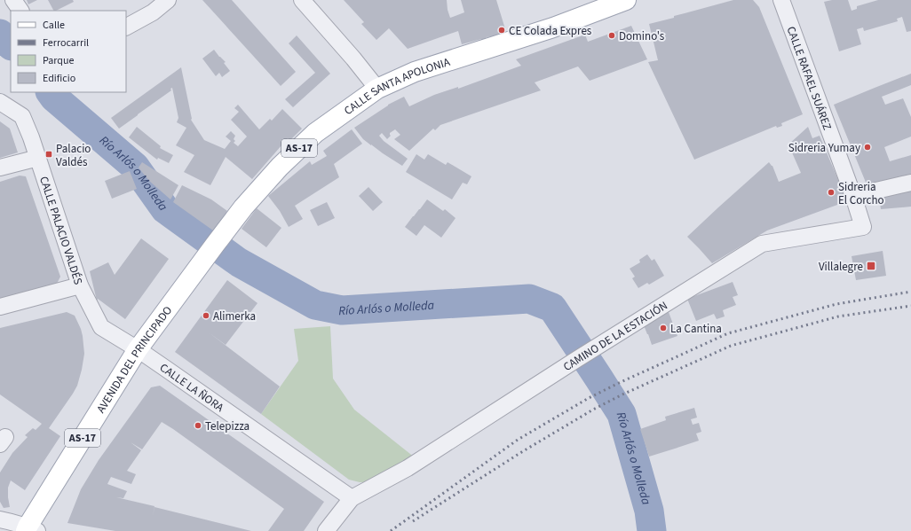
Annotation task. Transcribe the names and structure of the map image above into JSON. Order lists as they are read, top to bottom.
{
  "streets": {
    "main road": ["CALLE SANTA APOLONIA", "AS-17", "AVENIDA DEL PRINCIPADO"],
    "street": [
      "CALLE RAFAEL SUÁREZ",
      "CALLE PALACIO VALDÉS",
      "CAMINO DE LA ESTACIÓN",
      "CALLE LA ÑORA"
    ]
  },
  "crossings": [
    ["CALLE RAFAEL SUÁREZ", "CAMINO DE LA ESTACIÓN"],
    ["CALLE SANTA APOLONIA", "AVENIDA DEL PRINCIPADO"],
    ["CALLE PALACIO VALDÉS", "AVENIDA DEL PRINCIPADO"],
    ["CALLE PALACIO VALDÉS", "CALLE LA ÑORA"],
    ["CAMINO DE LA ESTACIÓN", "CALLE LA ÑORA"],
    ["AVENIDA DEL PRINCIPADO", "CALLE LA ÑORA"]
  ],
  "water": ["Río Arlós o Molleda"],
  "places": {
    "other": [
      "CE Colada Expres",
      "Domino's",
      "Sidreria Yumay",
      "Sidreria El Corcho",
      "Alimerka",
      "La Cantina",
      "Telepizza"
    ],
    "transit": ["Palacio Valdés", "Villalegre"]
  },
  "legend": [
    "Calle",
    "Ferrocarril",
    "Parque",
    "Edificio"
  ]
}
